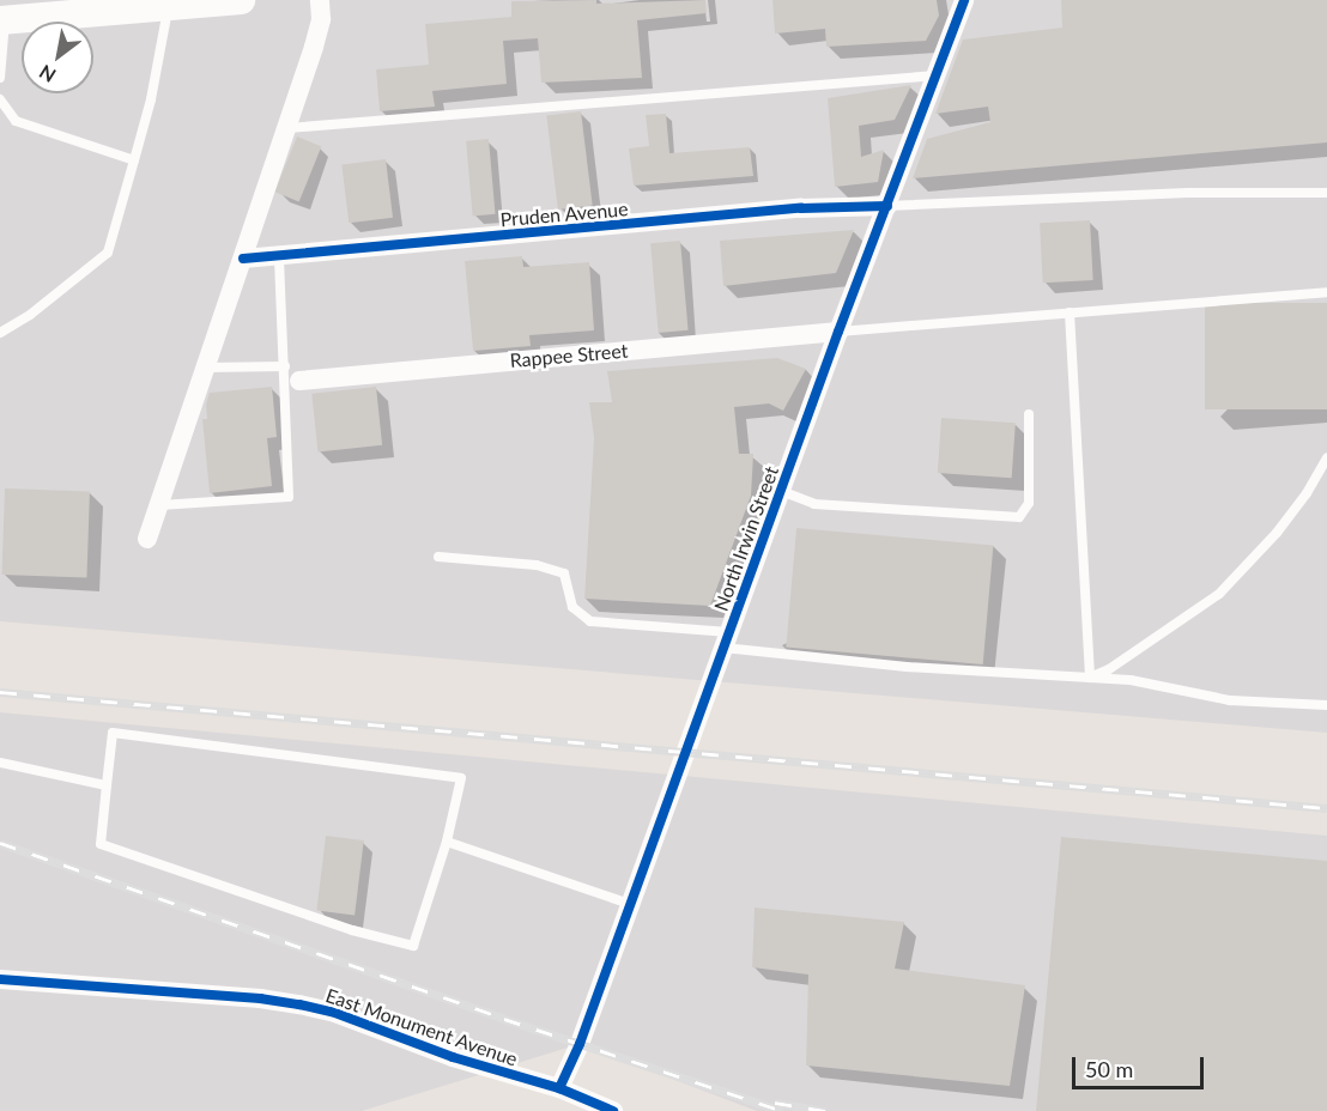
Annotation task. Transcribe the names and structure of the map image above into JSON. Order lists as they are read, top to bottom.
{
  "streets": {
    "street": [
      "Pruden Avenue",
      "Rappee Street",
      "North Irwin Street",
      "East Monument Avenue"
    ]
  },
  "crossings": [
    ["Pruden Avenue", "North Irwin Street"],
    ["Rappee Street", "North Irwin Street"],
    ["North Irwin Street", "East Monument Avenue"]
  ],
  "scale_bar": "50 m",
  "north": "bottom left"
}
